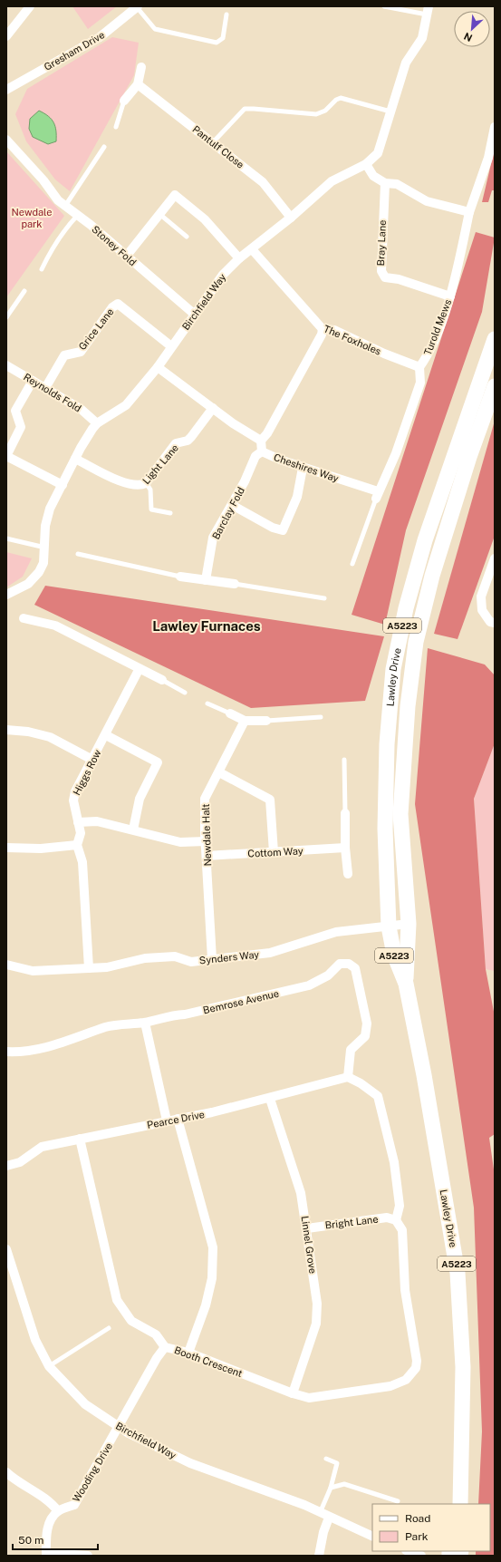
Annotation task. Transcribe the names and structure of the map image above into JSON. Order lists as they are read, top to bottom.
{
  "streets": {
    "main road": ["A5223", "Lawley Drive"],
    "street": [
      "Gresham Drive",
      "Pantulf Close",
      "Bray Lane",
      "Stoney Fold",
      "Birchfield Way",
      "Turold Mews",
      "Grice Lane",
      "The Foxholes",
      "Reynolds Fold",
      "Light Lane",
      "Cheshires Way",
      "Barclay Fold",
      "Higgs Row",
      "Newdale Halt",
      "Cottom Way",
      "Synders Way",
      "Bemrose Avenue",
      "Pearce Drive",
      "Bright Lane",
      "Linnel Grove",
      "Booth Crescent",
      "Wooding Drive"
    ]
  },
  "crossings": [
    ["Pantulf Close", "Birchfield Way"],
    ["Bray Lane", "Turold Mews"],
    ["Stoney Fold", "Birchfield Way"],
    ["Birchfield Way", "Grice Lane"],
    ["Birchfield Way", "The Foxholes"],
    ["Birchfield Way", "Reynolds Fold"],
    ["Birchfield Way", "Light Lane"],
    ["Birchfield Way", "Wooding Drive"],
    ["Turold Mews", "The Foxholes"],
    ["Turold Mews", "Cheshires Way"],
    ["Grice Lane", "Reynolds Fold"],
    ["Cheshires Way", "Barclay Fold"],
    ["Lawley Drive", "Synders Way"],
    ["Higgs Row", "Synders Way"],
    ["Newdale Halt", "Cottom Way"],
    ["Newdale Halt", "Synders Way"],
    ["Bemrose Avenue", "Pearce Drive"],
    ["Pearce Drive", "Linnel Grove"],
    ["Pearce Drive", "Booth Crescent"],
    ["Bright Lane", "Linnel Grove"],
    ["Bright Lane", "Booth Crescent"],
    ["Linnel Grove", "Booth Crescent"],
    ["Booth Crescent", "Wooding Drive"]
  ],
  "districts": ["Lawley Furnaces"],
  "parks": ["Newdale park"],
  "legend": ["Road", "Park"],
  "scale_bar": "50 m",
  "north": "bottom left"
}
